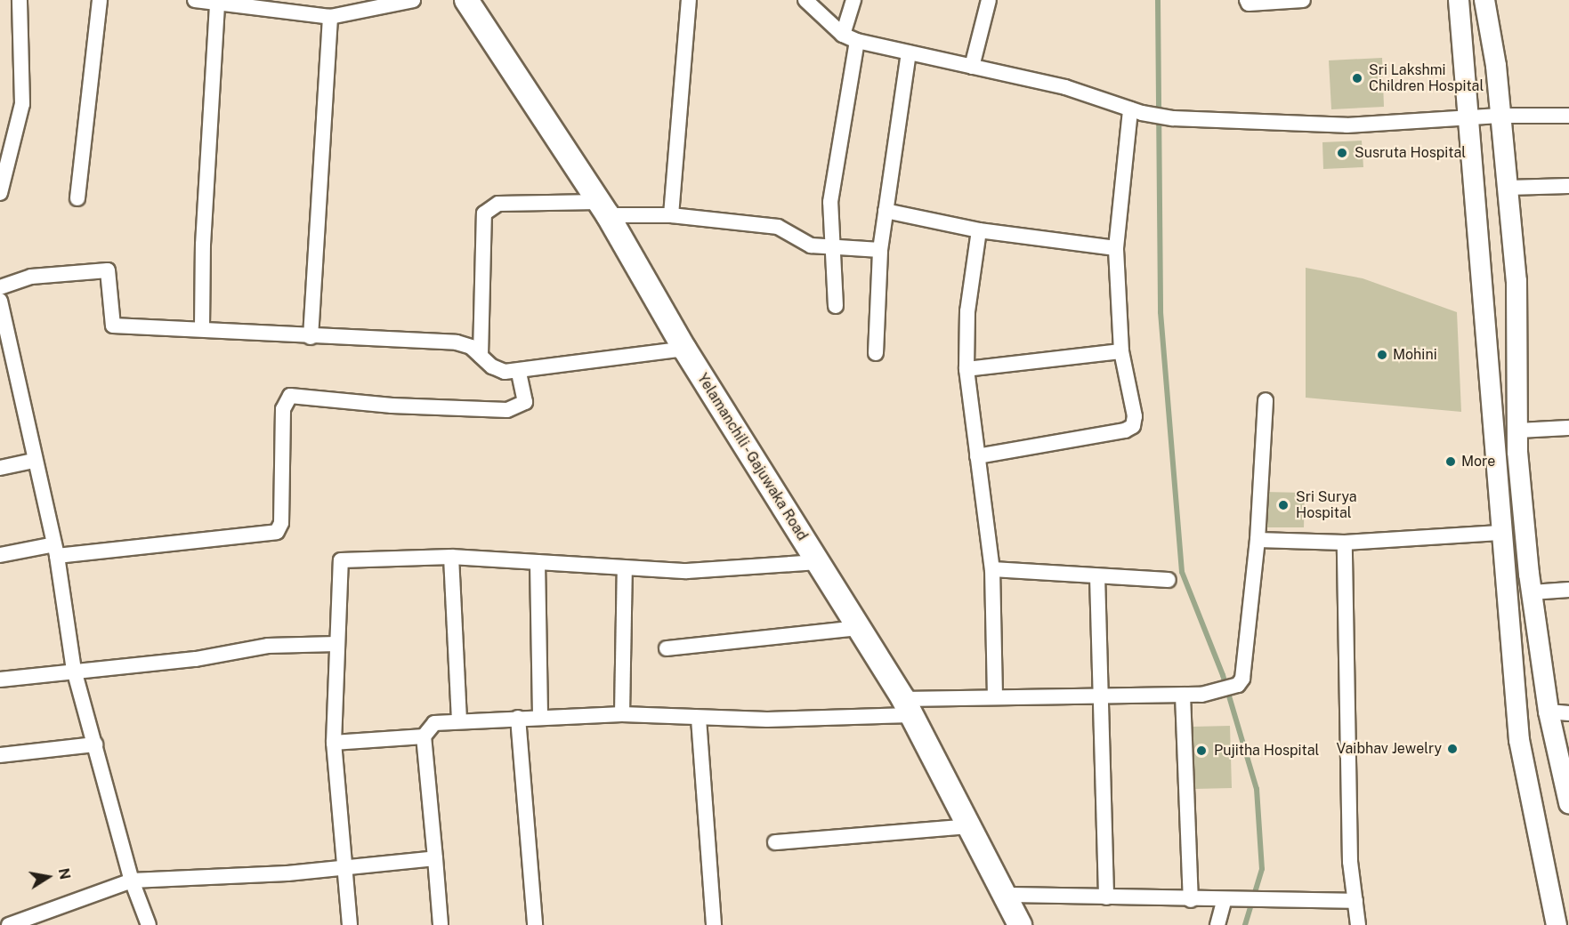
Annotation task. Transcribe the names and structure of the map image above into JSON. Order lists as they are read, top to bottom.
{
  "streets": {
    "main road": ["Yelamanchili - Gajuwaka Road"]
  },
  "places": [
    "Sri Lakshmi Children Hospital",
    "Susruta Hospital",
    "Mohini",
    "More",
    "Sri Surya Hospital",
    "Vaibhav Jewelry",
    "Pujitha Hospital"
  ],
  "north": "right"
}
